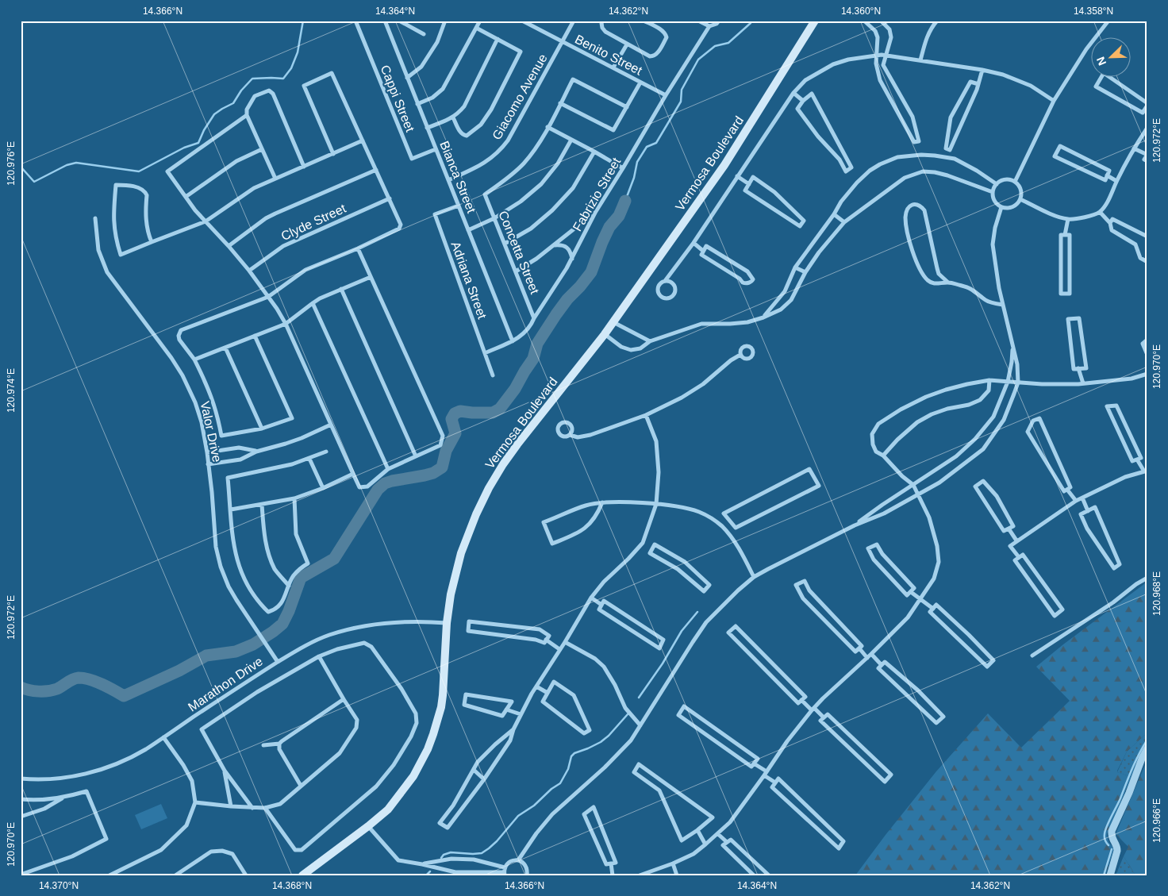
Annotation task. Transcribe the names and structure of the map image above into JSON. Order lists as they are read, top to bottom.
{
  "streets": {
    "main road": ["Vermosa Boulevard"],
    "street": [
      "Benito Street",
      "Giacomo Avenue",
      "Cappi Street",
      "Bianca Street",
      "Fabrizio Street",
      "Clyde Street",
      "Concetta Street",
      "Adriana Street",
      "Valor Drive",
      "Marathon Drive"
    ]
  },
  "crossings": [
    ["Benito Street", "Giacomo Avenue"],
    ["Benito Street", "Fabrizio Street"],
    ["Giacomo Avenue", "Bianca Street"],
    ["Cappi Street", "Bianca Street"],
    ["Vermosa Boulevard", "Marathon Drive"],
    ["Bianca Street", "Fabrizio Street"],
    ["Bianca Street", "Adriana Street"],
    ["Fabrizio Street", "Concetta Street"],
    ["Fabrizio Street", "Adriana Street"],
    ["Valor Drive", "Marathon Drive"]
  ],
  "north": "bottom left",
  "coordinates": [
    "14.366°N",
    "14.364°N",
    "14.362°N",
    "14.360°N",
    "14.358°N",
    "120.972°E",
    "120.976°E",
    "120.970°E",
    "120.974°E",
    "120.968°E",
    "120.966°E",
    "14.370°N",
    "14.368°N"
  ]
}
